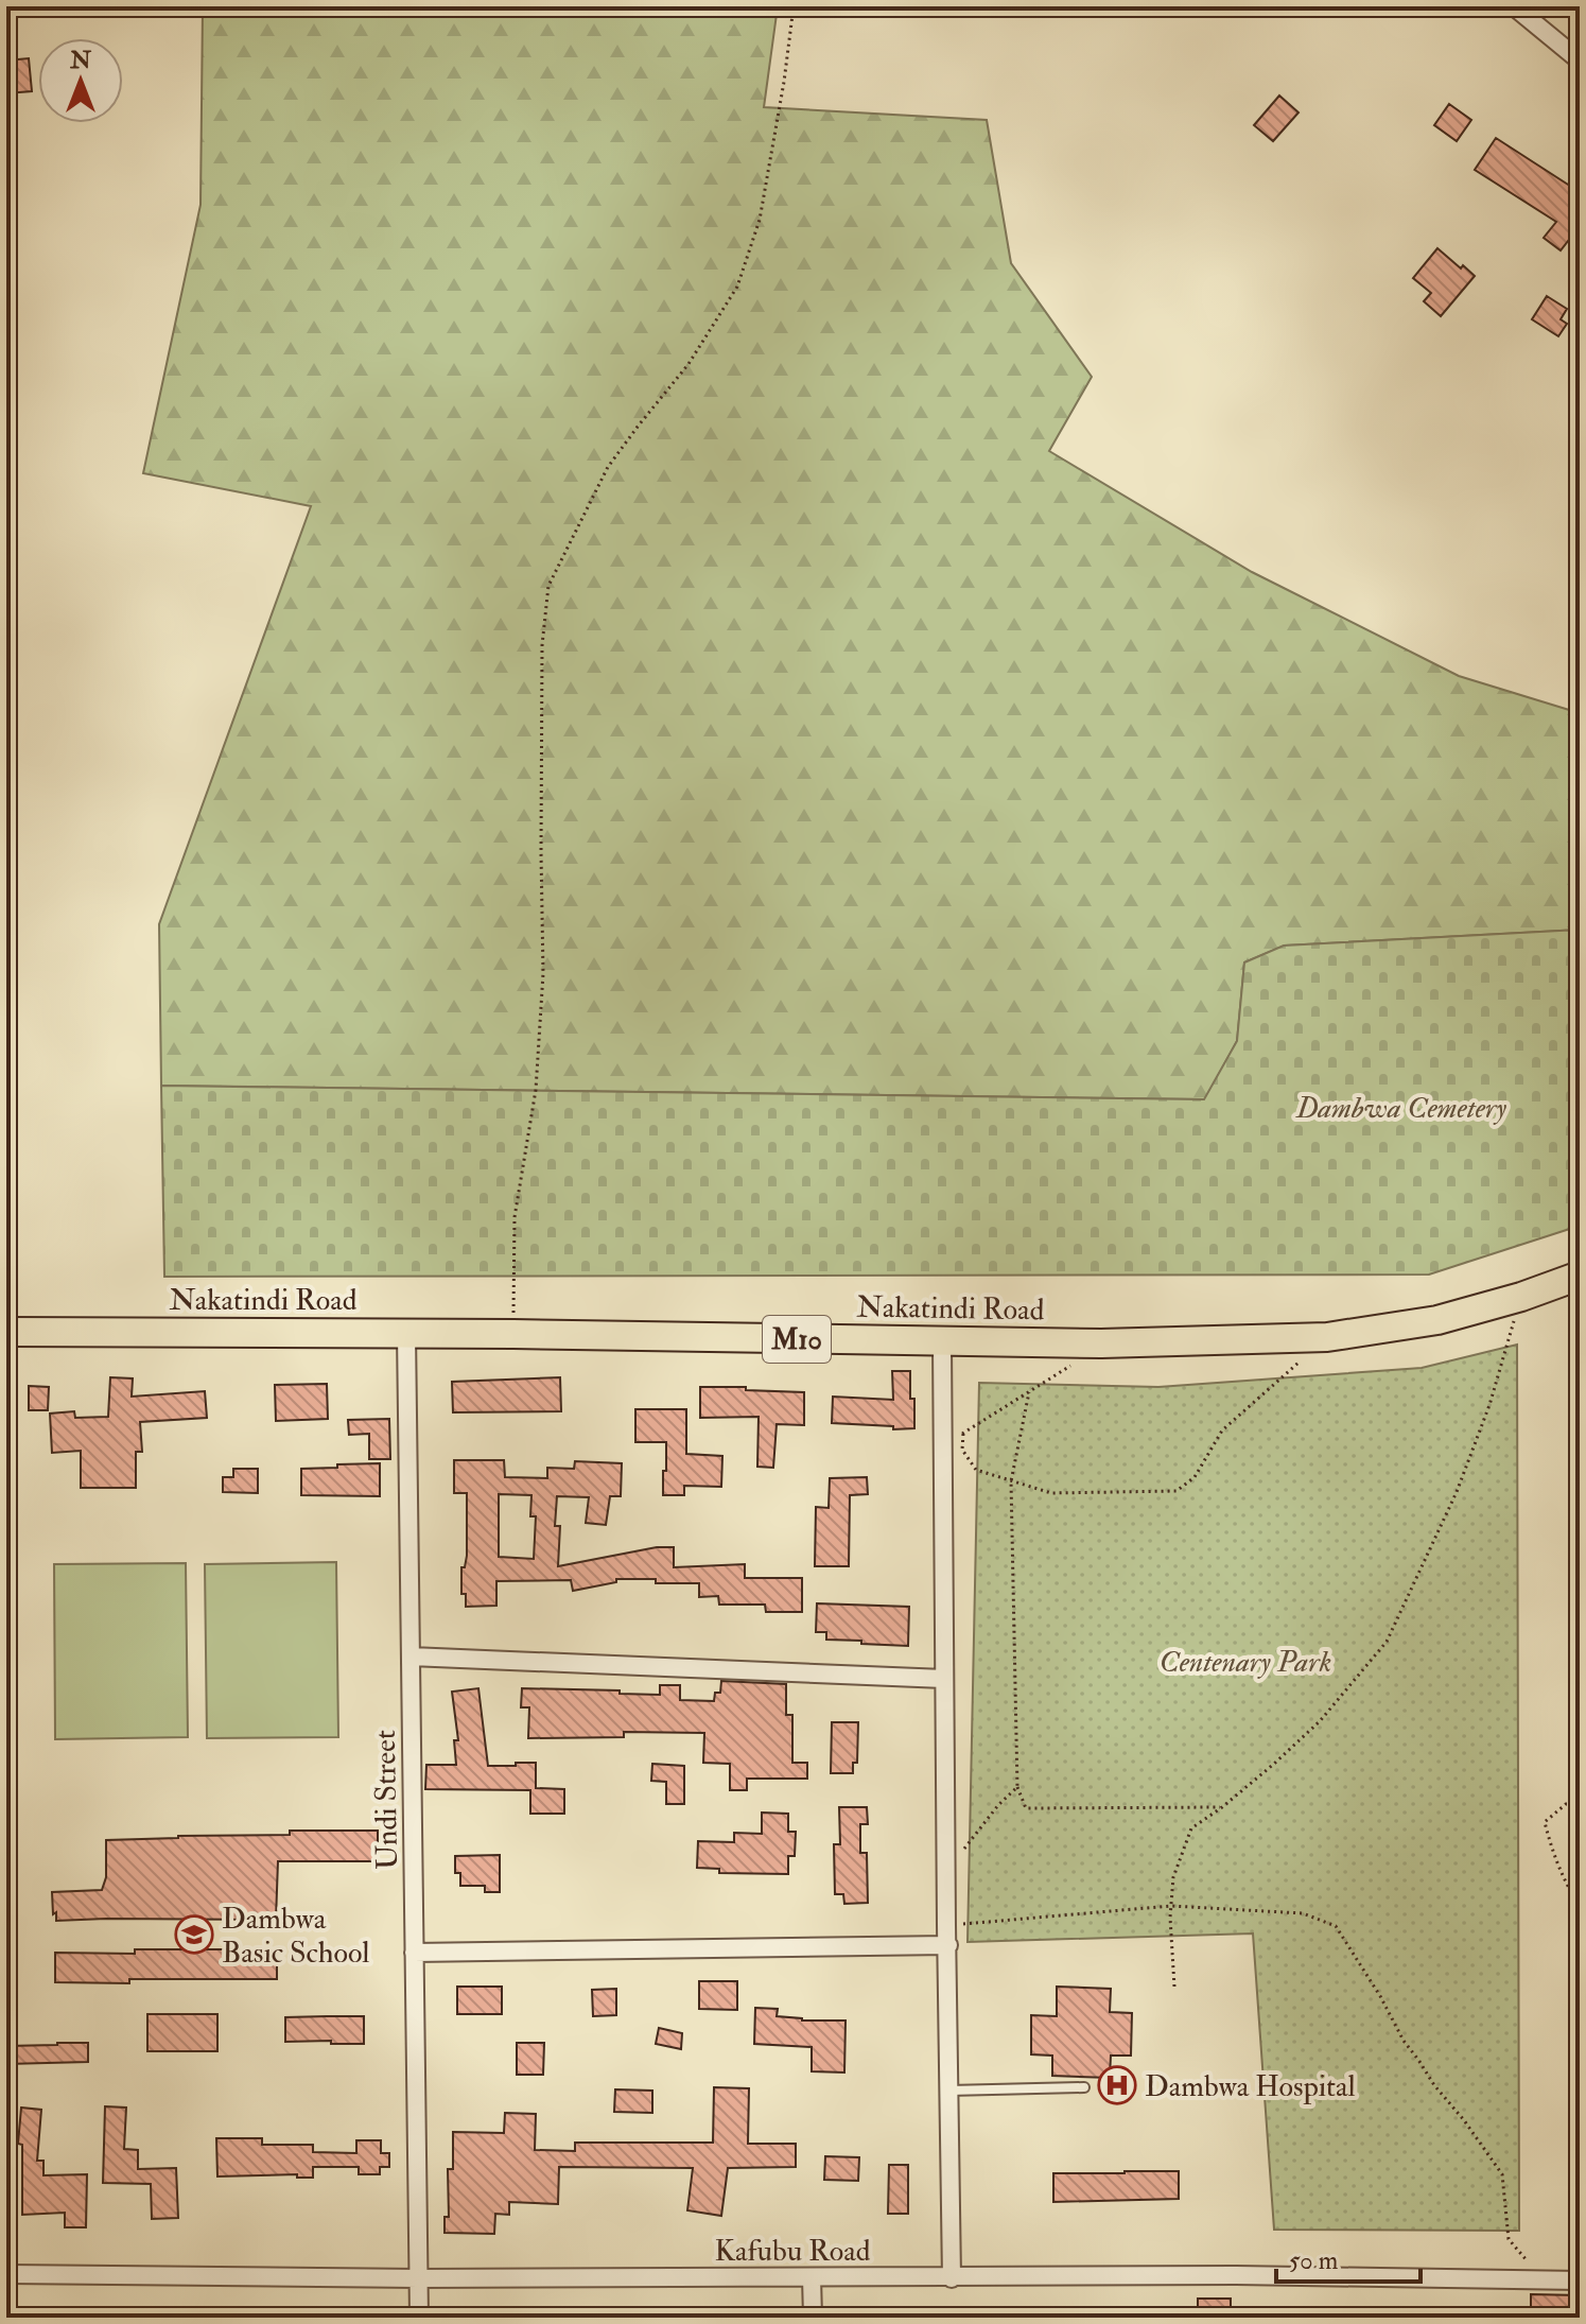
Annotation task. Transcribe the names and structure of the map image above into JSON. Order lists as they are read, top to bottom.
{
  "streets": {
    "highway": ["Nakatindi Road", "M10"],
    "street": ["Undi Street", "Kafubu Road"]
  },
  "crossings": [
    ["Nakatindi Road", "Undi Street"],
    ["Undi Street", "Kafubu Road"]
  ],
  "parks": ["Dambwa Cemetery", "Centenary Park"],
  "places": {
    "school or university": ["Dambwa Basic School"],
    "hospital": ["Dambwa Hospital"]
  },
  "scale_bar": "50 m",
  "north": "top"
}
